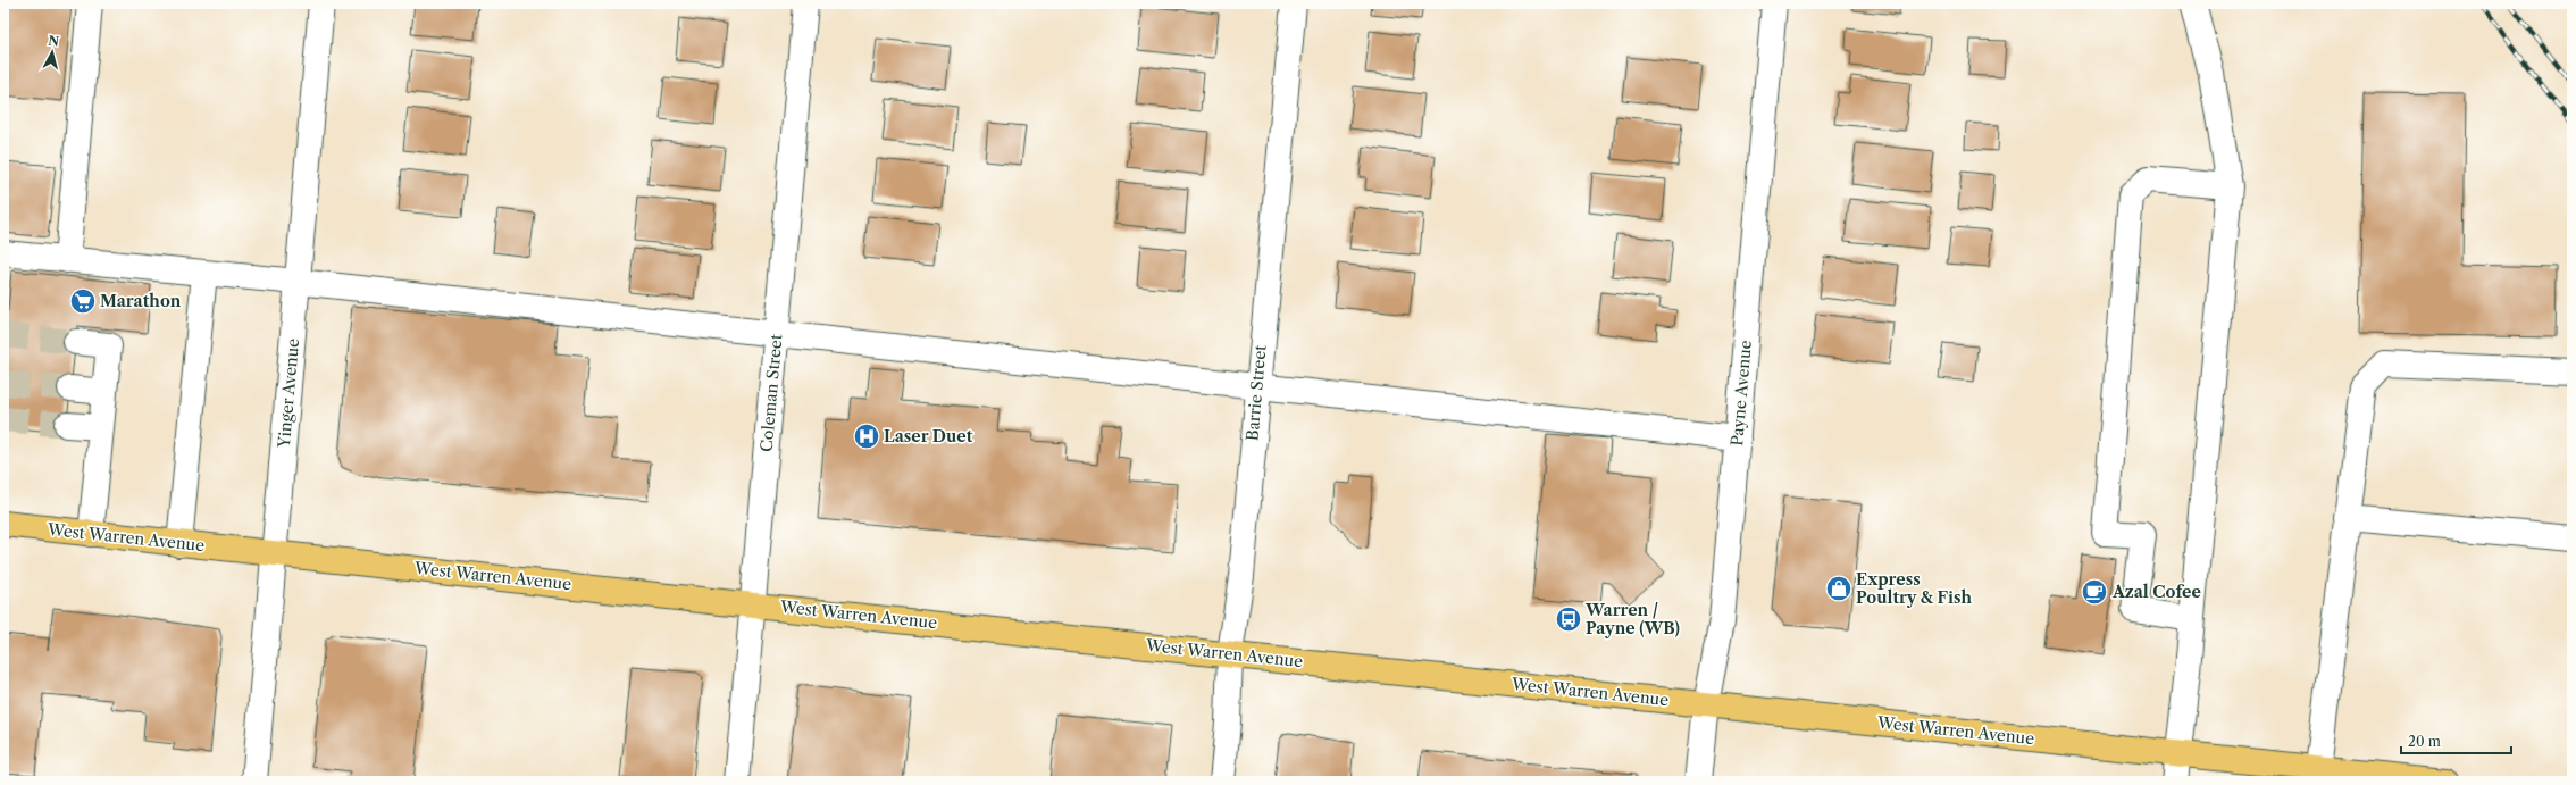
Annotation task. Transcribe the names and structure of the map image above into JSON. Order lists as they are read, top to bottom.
{
  "streets": {
    "main road": ["West Warren Avenue"],
    "street": [
      "Yinger Avenue",
      "Coleman Street",
      "Barrie Street",
      "Payne Avenue"
    ]
  },
  "crossings": [
    ["Yinger Avenue", "West Warren Avenue"],
    ["Coleman Street", "West Warren Avenue"],
    ["Barrie Street", "West Warren Avenue"],
    ["Payne Avenue", "West Warren Avenue"]
  ],
  "places": {
    "supermarket": ["Marathon"],
    "hospital": ["Laser Duet"],
    "shop": ["Express Poultry & Fish"],
    "cafe": ["Azal Cofee"],
    "bus stop": ["Warren / Payne (WB)"]
  },
  "scale_bar": "20 m",
  "north": "top"
}
